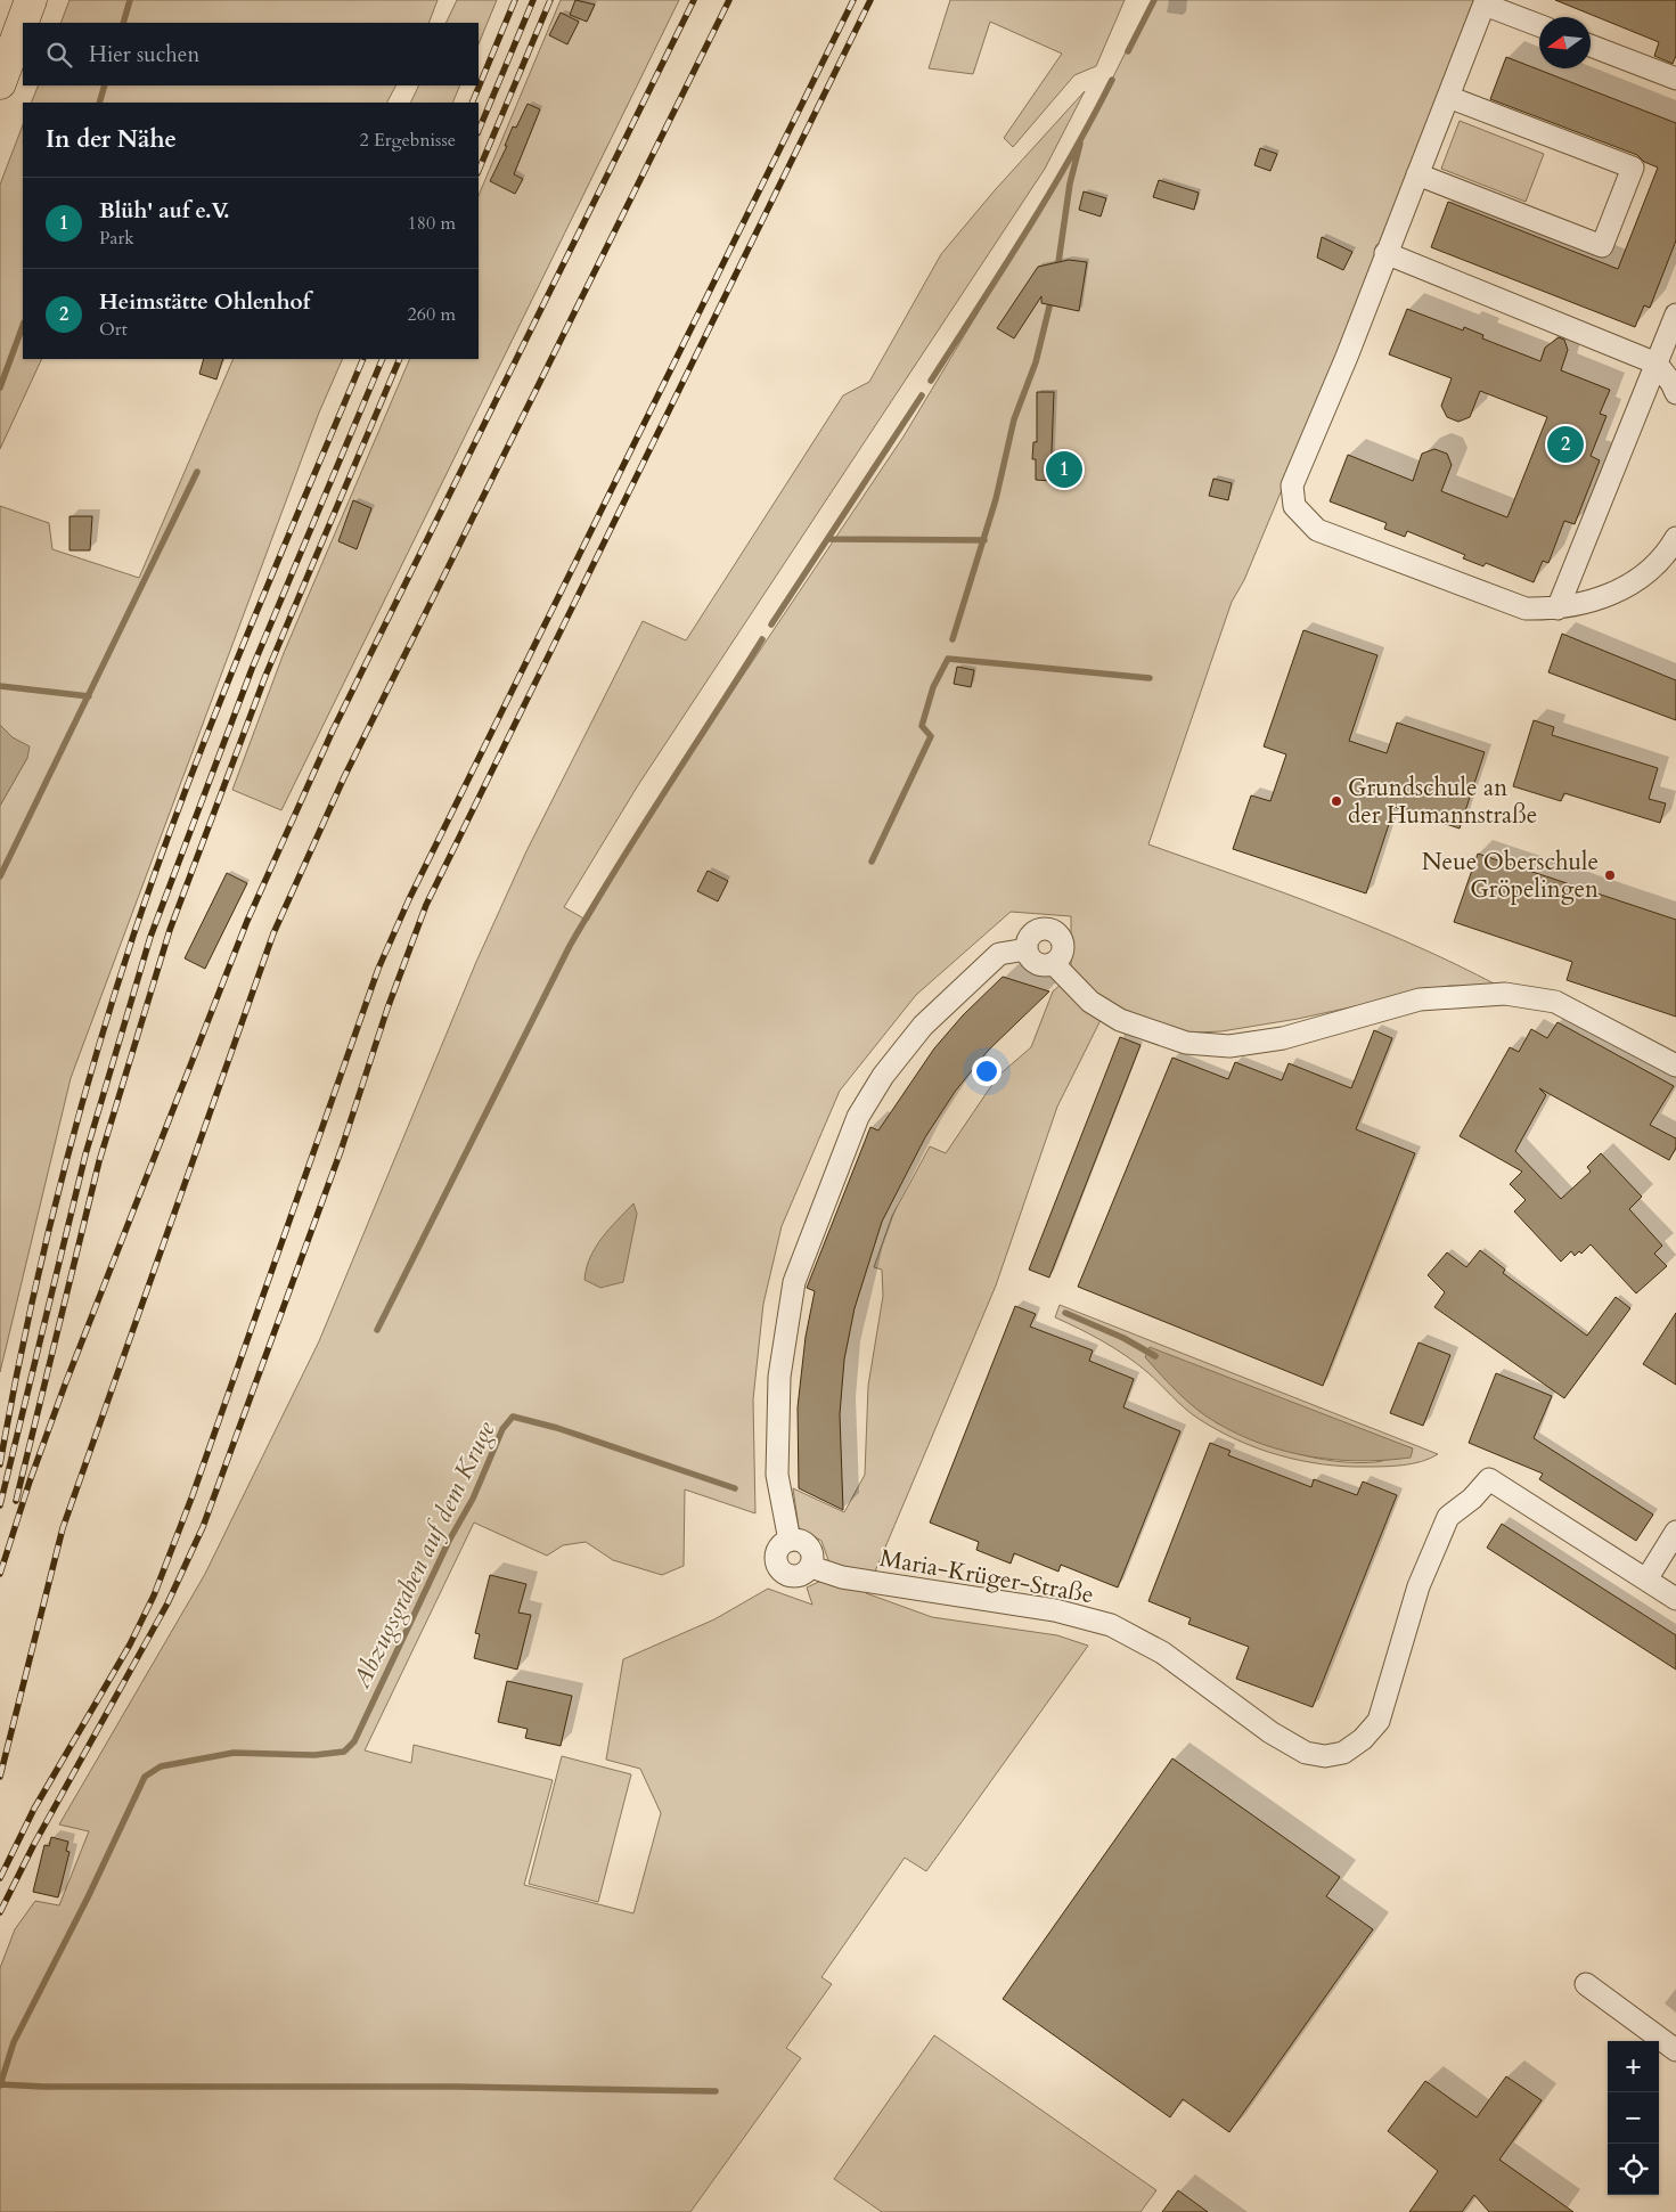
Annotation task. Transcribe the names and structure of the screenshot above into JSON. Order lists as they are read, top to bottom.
{
  "streets": {
    "street": ["Maria-Krüger-Straße"]
  },
  "water": ["Abzugsgraben auf dem Kruge"],
  "places": ["Grundschule an der Humannstraße", "Neue Oberschule Gröpelingen"],
  "north": "left",
  "page": {
    "search": "Hier suchen",
    "heading": ["In der Nähe", "2 Ergebnisse"],
    "list": [
      {
        "mark": "1",
        "name": "Blüh' auf e.V.",
        "note": "Park",
        "value": "180 m"
      },
      {
        "mark": "2",
        "name": "Heimstätte Ohlenhof",
        "note": "Ort",
        "value": "260 m"
      }
    ],
    "pins": ["2", "1"],
    "map_buttons": ["+", "−"]
  }
}
